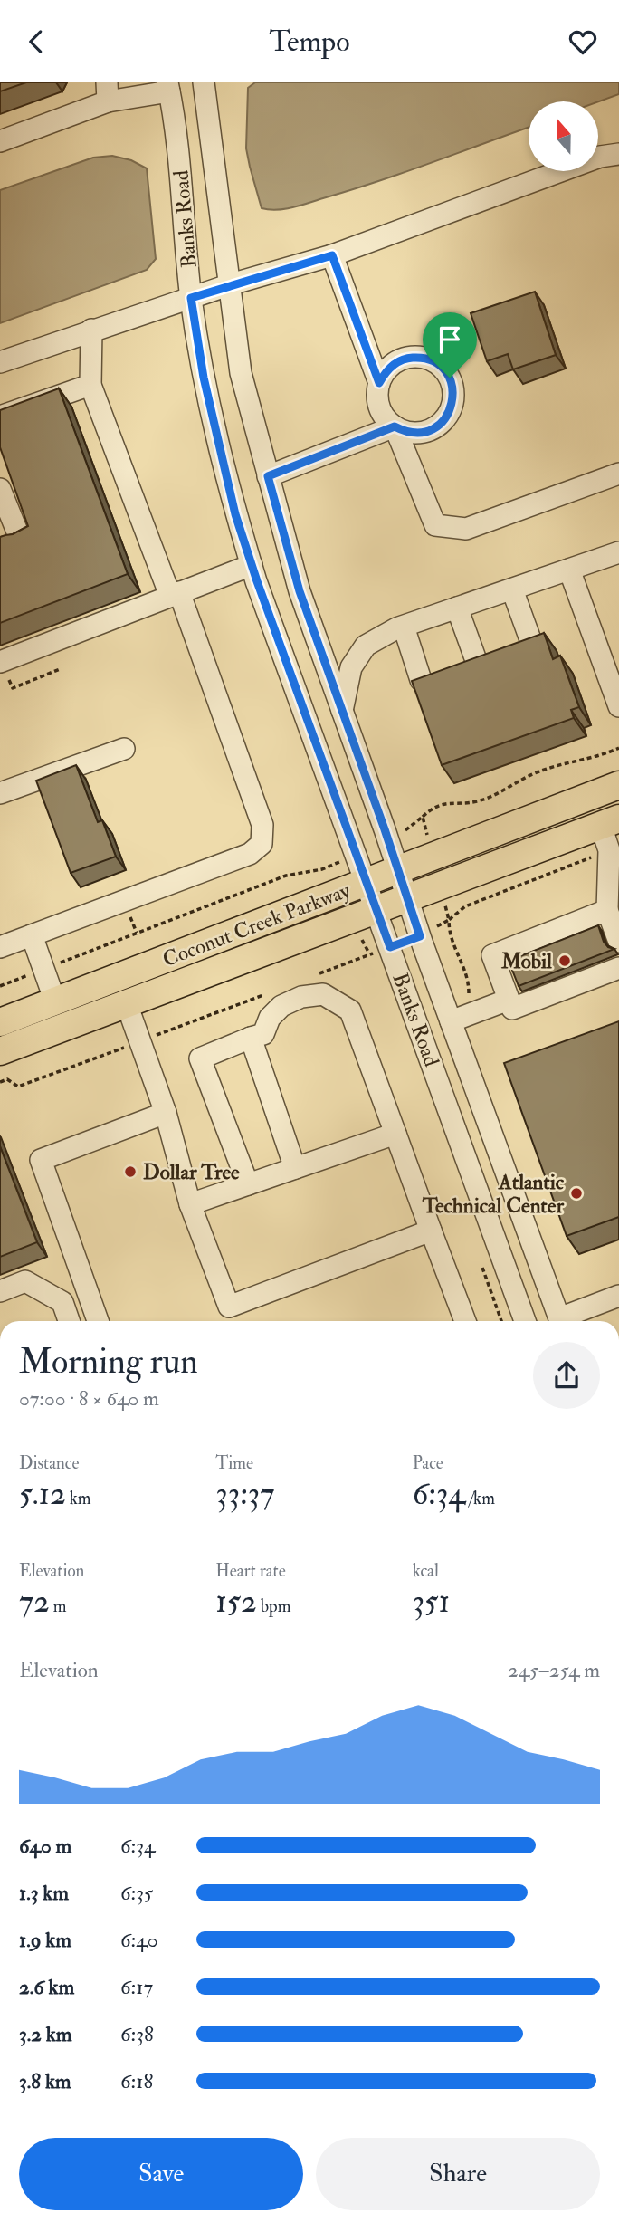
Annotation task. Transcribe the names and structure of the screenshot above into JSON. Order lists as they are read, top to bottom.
{
  "streets": {
    "main road": ["Coconut Creek Parkway"],
    "street": ["Banks Road"]
  },
  "crossings": [
    ["Banks Road", "Coconut Creek Parkway"]
  ],
  "places": ["Mobil", "Dollar Tree", "Atlantic Technical Center"],
  "north": "top",
  "page": {
    "header": "Tempo",
    "heading": ["Morning run", "07:00 · 8 × 640 m"],
    "stats": [
      ["Distance", "5.12 km"],
      ["Time", "33:37"],
      ["Pace", "6:34 /km"],
      ["Elevation", "72 m"],
      ["Heart rate", "152 bpm"],
      ["kcal", "351"]
    ],
    "chart": ["Elevation", "245–254 m"],
    "list": [
      {
        "name": "640 m",
        "note": "6:34"
      },
      {
        "name": "1.3 km",
        "note": "6:35"
      },
      {
        "name": "1.9 km",
        "note": "6:40"
      },
      {
        "name": "2.6 km",
        "note": "6:17"
      },
      {
        "name": "3.2 km",
        "note": "6:38"
      },
      {
        "name": "3.8 km",
        "note": "6:18"
      }
    ],
    "buttons": ["Save", "Share"]
  }
}
